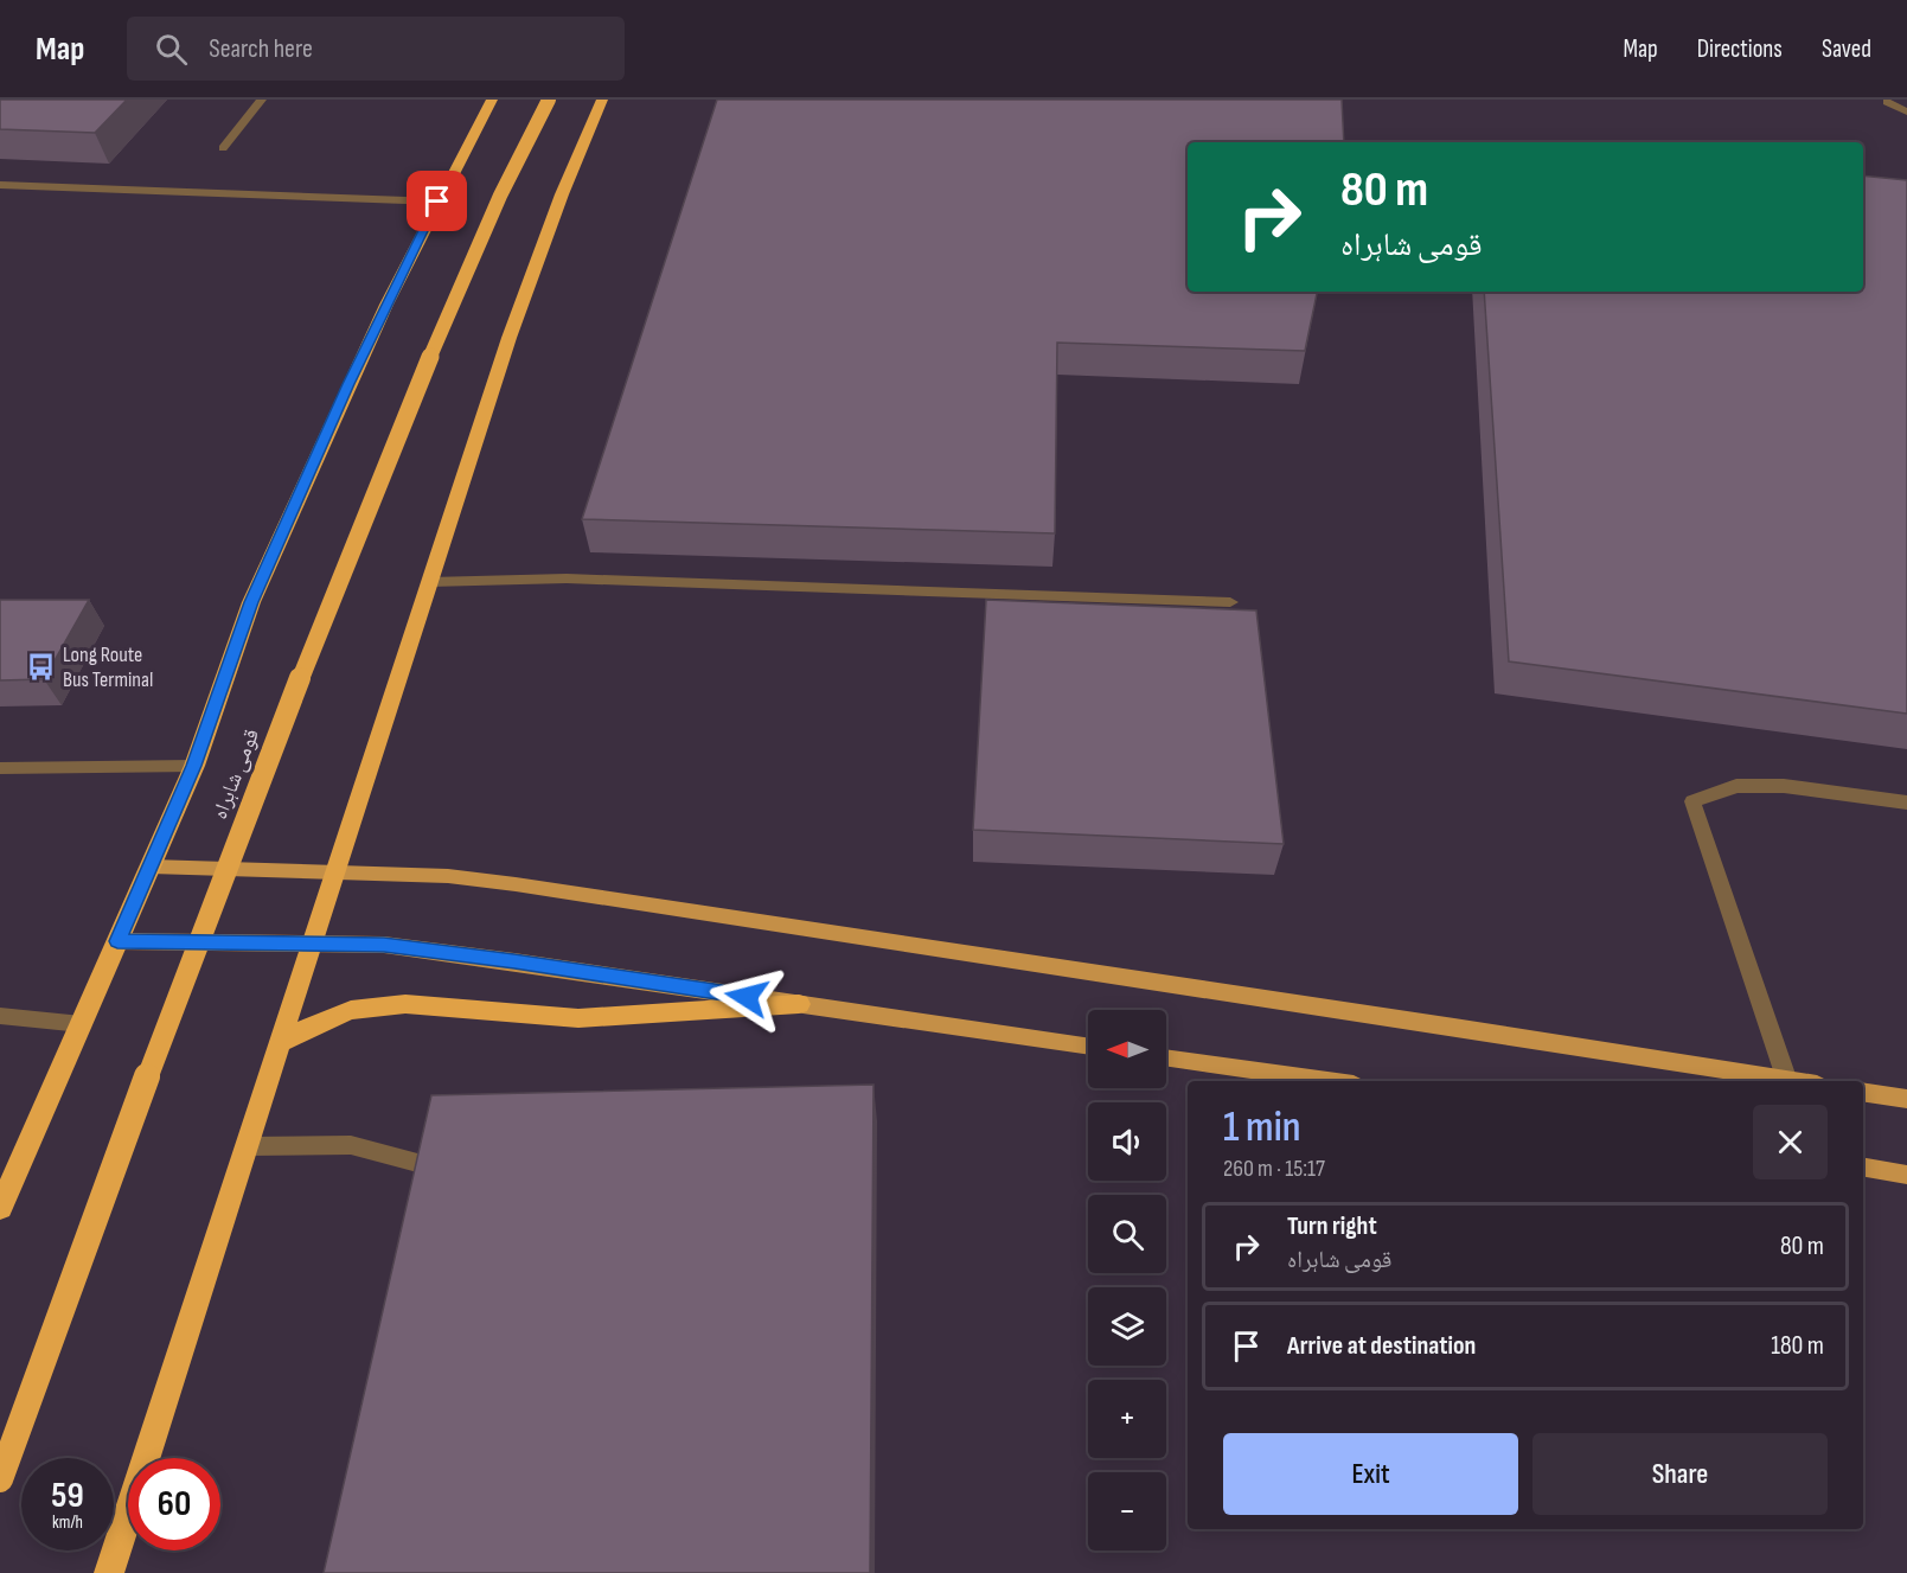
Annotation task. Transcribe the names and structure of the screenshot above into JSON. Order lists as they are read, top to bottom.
{
  "streets": {
    "highway": ["قومی شاہراہ"]
  },
  "places": {
    "bus stop": ["Long Route Bus Terminal"]
  },
  "north": "left",
  "page": {
    "header": "Map",
    "search": "Search here",
    "nav": ["Map", "Directions", "Saved"],
    "turn": ["80 m", "قومی شاہراہ"],
    "map_buttons": ["+", "−"],
    "heading": ["1 min", "260 m · 15:17"],
    "list": [
      {
        "name": "Turn right",
        "note": "قومی شاہراہ",
        "value": "80 m"
      },
      {
        "name": "Arrive at destination",
        "value": "180 m"
      }
    ],
    "buttons": ["Exit", "Share"],
    "speed": "59 km/h",
    "limit": "60"
  }
}
